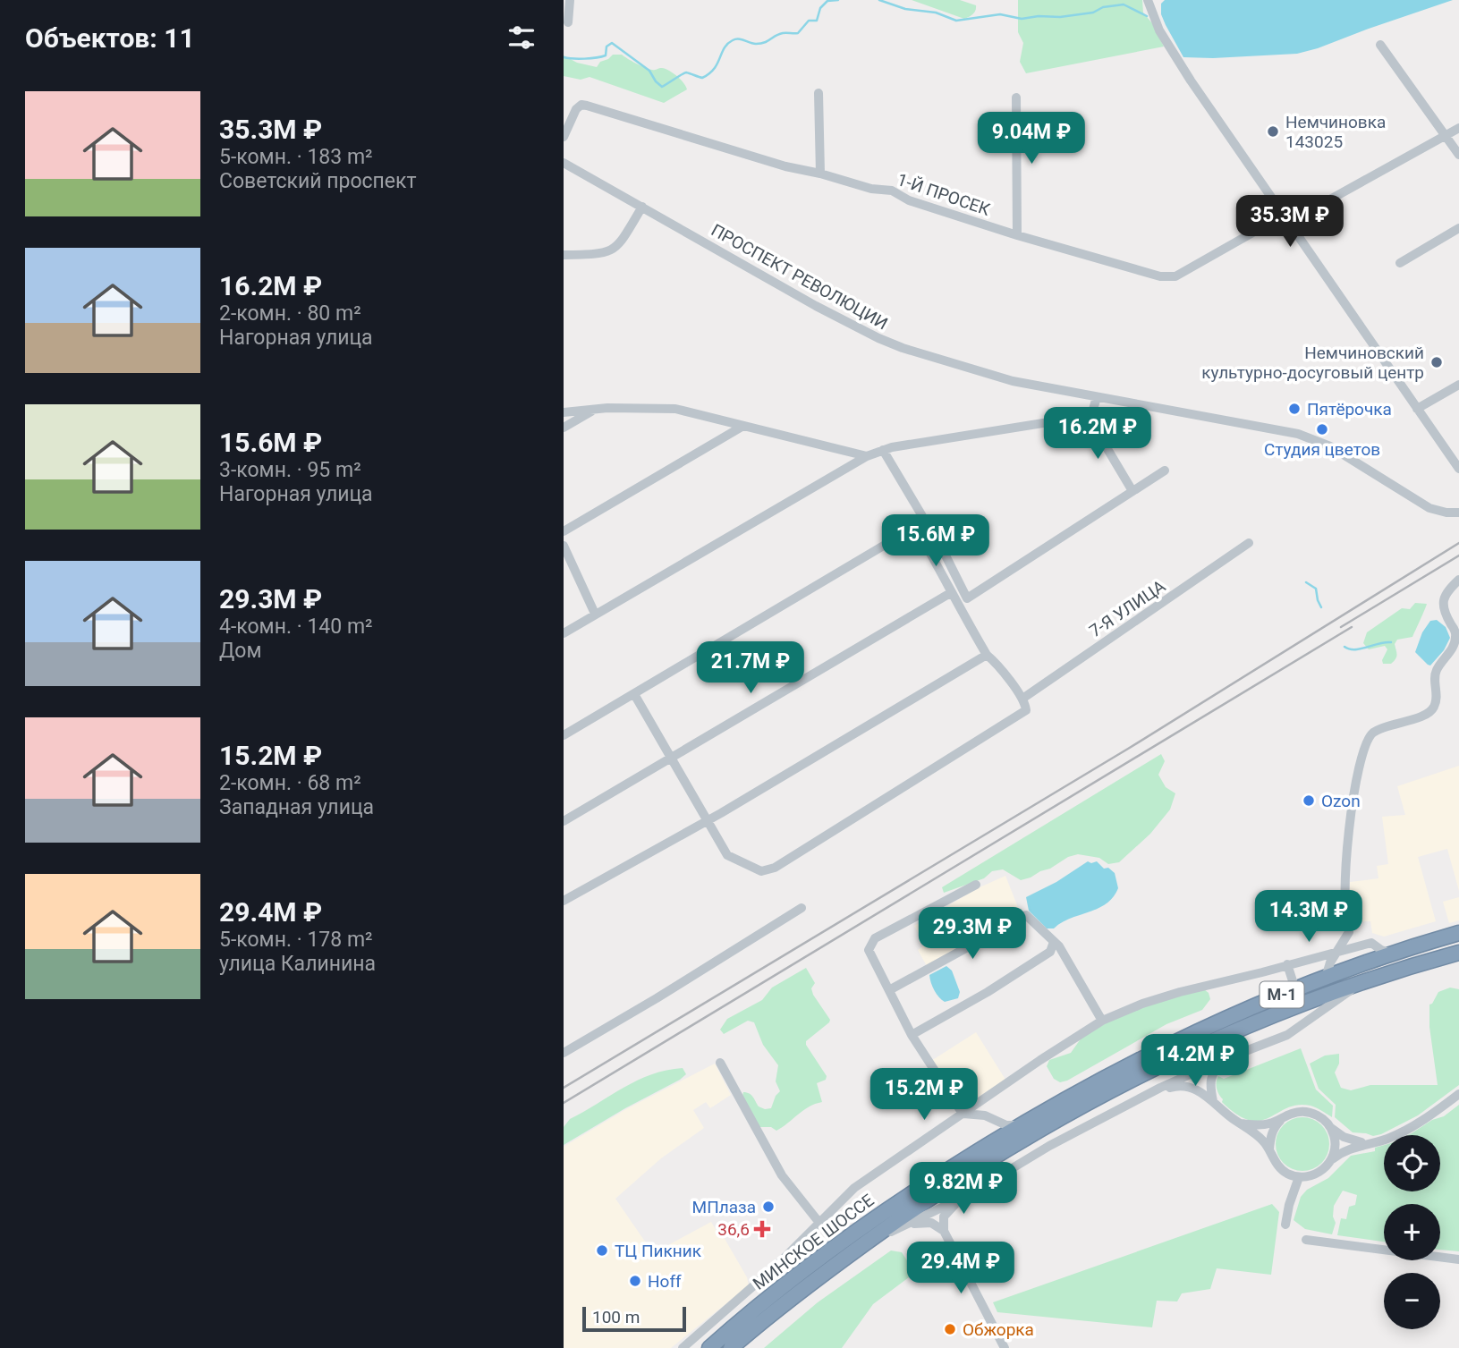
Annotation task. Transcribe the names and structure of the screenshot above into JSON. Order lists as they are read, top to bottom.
{
  "streets": {
    "highway": ["М-1", "МИНСКОЕ ШОССЕ"],
    "street": ["1-Й ПРОСЕК", "ПРОСПЕКТ РЕВОЛЮЦИИ", "7-Я УЛИЦА"]
  },
  "crossings": [
    ["М-1", "МИНСКОЕ ШОССЕ"]
  ],
  "places": {
    "other": [
      "Немчиновка 143025",
      "Немчиновский культурно-досуговый центр",
      "Пятёрочка",
      "Студия цветов",
      "Ozon",
      "МПлаза",
      "ТЦ Пикник",
      "Hoff",
      "Обжорка"
    ],
    "health": ["36,6"]
  },
  "scale_bar": "100 m",
  "page": {
    "heading": "Объектов: 11",
    "list": [
      {
        "name": "35.3M ₽",
        "note": "5-комн. · 183 m² · Советский проспект"
      },
      {
        "name": "16.2M ₽",
        "note": "2-комн. · 80 m² · Нагорная улица"
      },
      {
        "name": "15.6M ₽",
        "note": "3-комн. · 95 m² · Нагорная улица"
      },
      {
        "name": "29.3M ₽",
        "note": "4-комн. · 140 m² · Дом"
      },
      {
        "name": "15.2M ₽",
        "note": "2-комн. · 68 m² · Западная улица"
      },
      {
        "name": "29.4M ₽",
        "note": "5-комн. · 178 m² · улица Калинина"
      }
    ],
    "price": [
      "9.04M ₽",
      "35.3M ₽",
      "16.2M ₽",
      "15.6M ₽",
      "21.7M ₽",
      "14.3M ₽",
      "29.3M ₽",
      "14.2M ₽",
      "15.2M ₽",
      "9.82M ₽",
      "29.4M ₽"
    ],
    "map_buttons": ["+", "−"],
    "scale": "100 m"
  }
}
